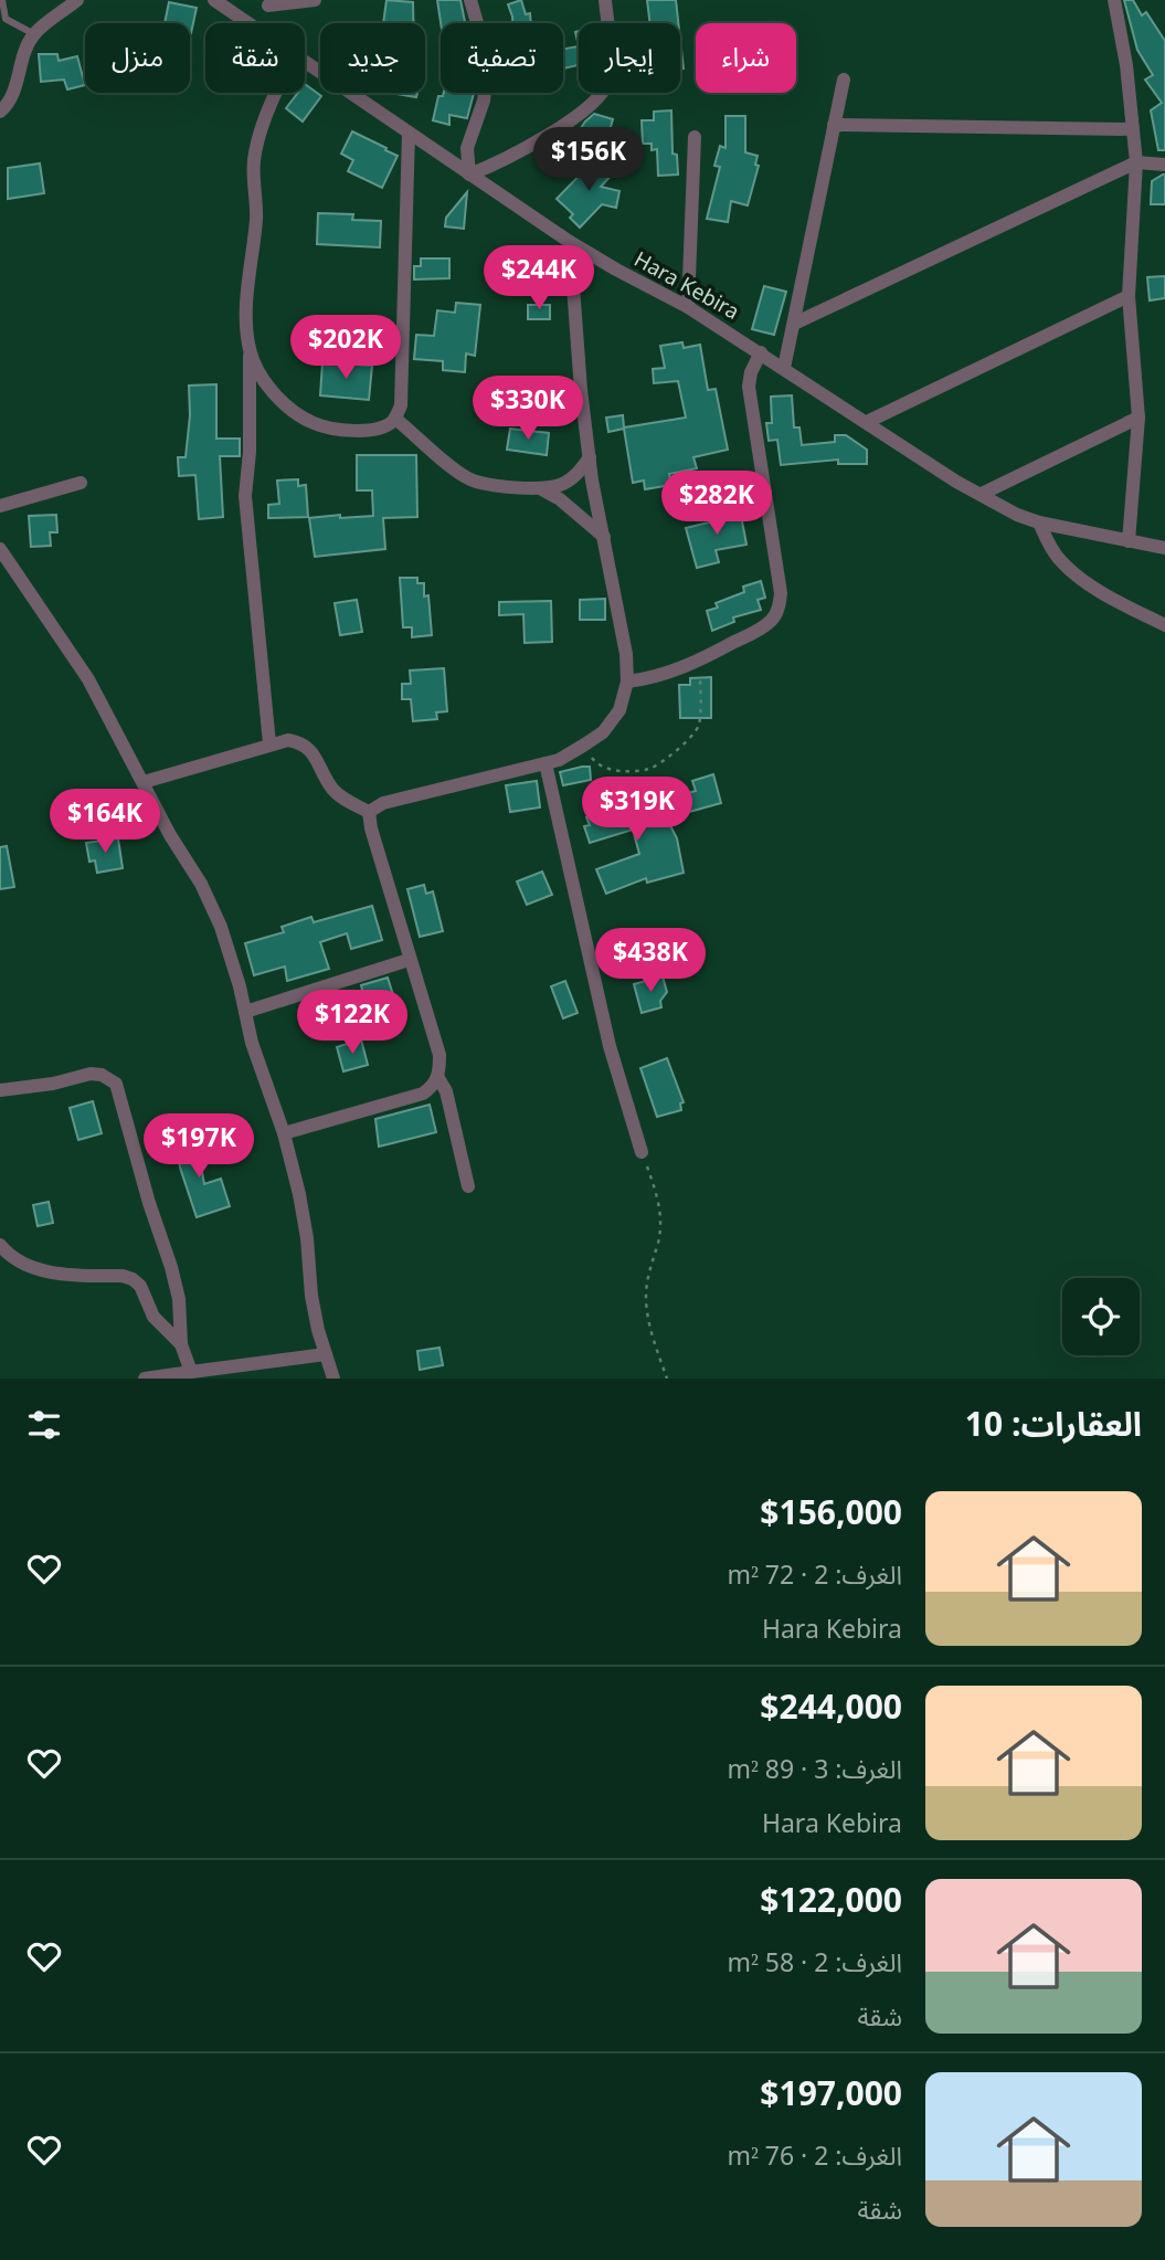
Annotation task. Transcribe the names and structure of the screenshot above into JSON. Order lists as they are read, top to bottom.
{
  "streets": {
    "street": ["Hara Kebira"]
  },
  "page": {
    "chip": [
      "شراء",
      "إيجار",
      "تصفية",
      "جديد",
      "شقة",
      "منزل"
    ],
    "price": [
      "$156K",
      "$244K",
      "$202K",
      "$330K",
      "$282K",
      "$319K",
      "$164K",
      "$438K",
      "$122K",
      "$197K"
    ],
    "heading": "العقارات: 10",
    "list": [
      {
        "name": "$156,000",
        "note": "الغرف: 2 · 72 m² · Hara Kebira"
      },
      {
        "name": "$244,000",
        "note": "الغرف: 3 · 89 m² · Hara Kebira"
      },
      {
        "name": "$122,000",
        "note": "الغرف: 2 · 58 m² · شقة"
      },
      {
        "name": "$197,000",
        "note": "الغرف: 2 · 76 m² · شقة"
      }
    ]
  }
}
